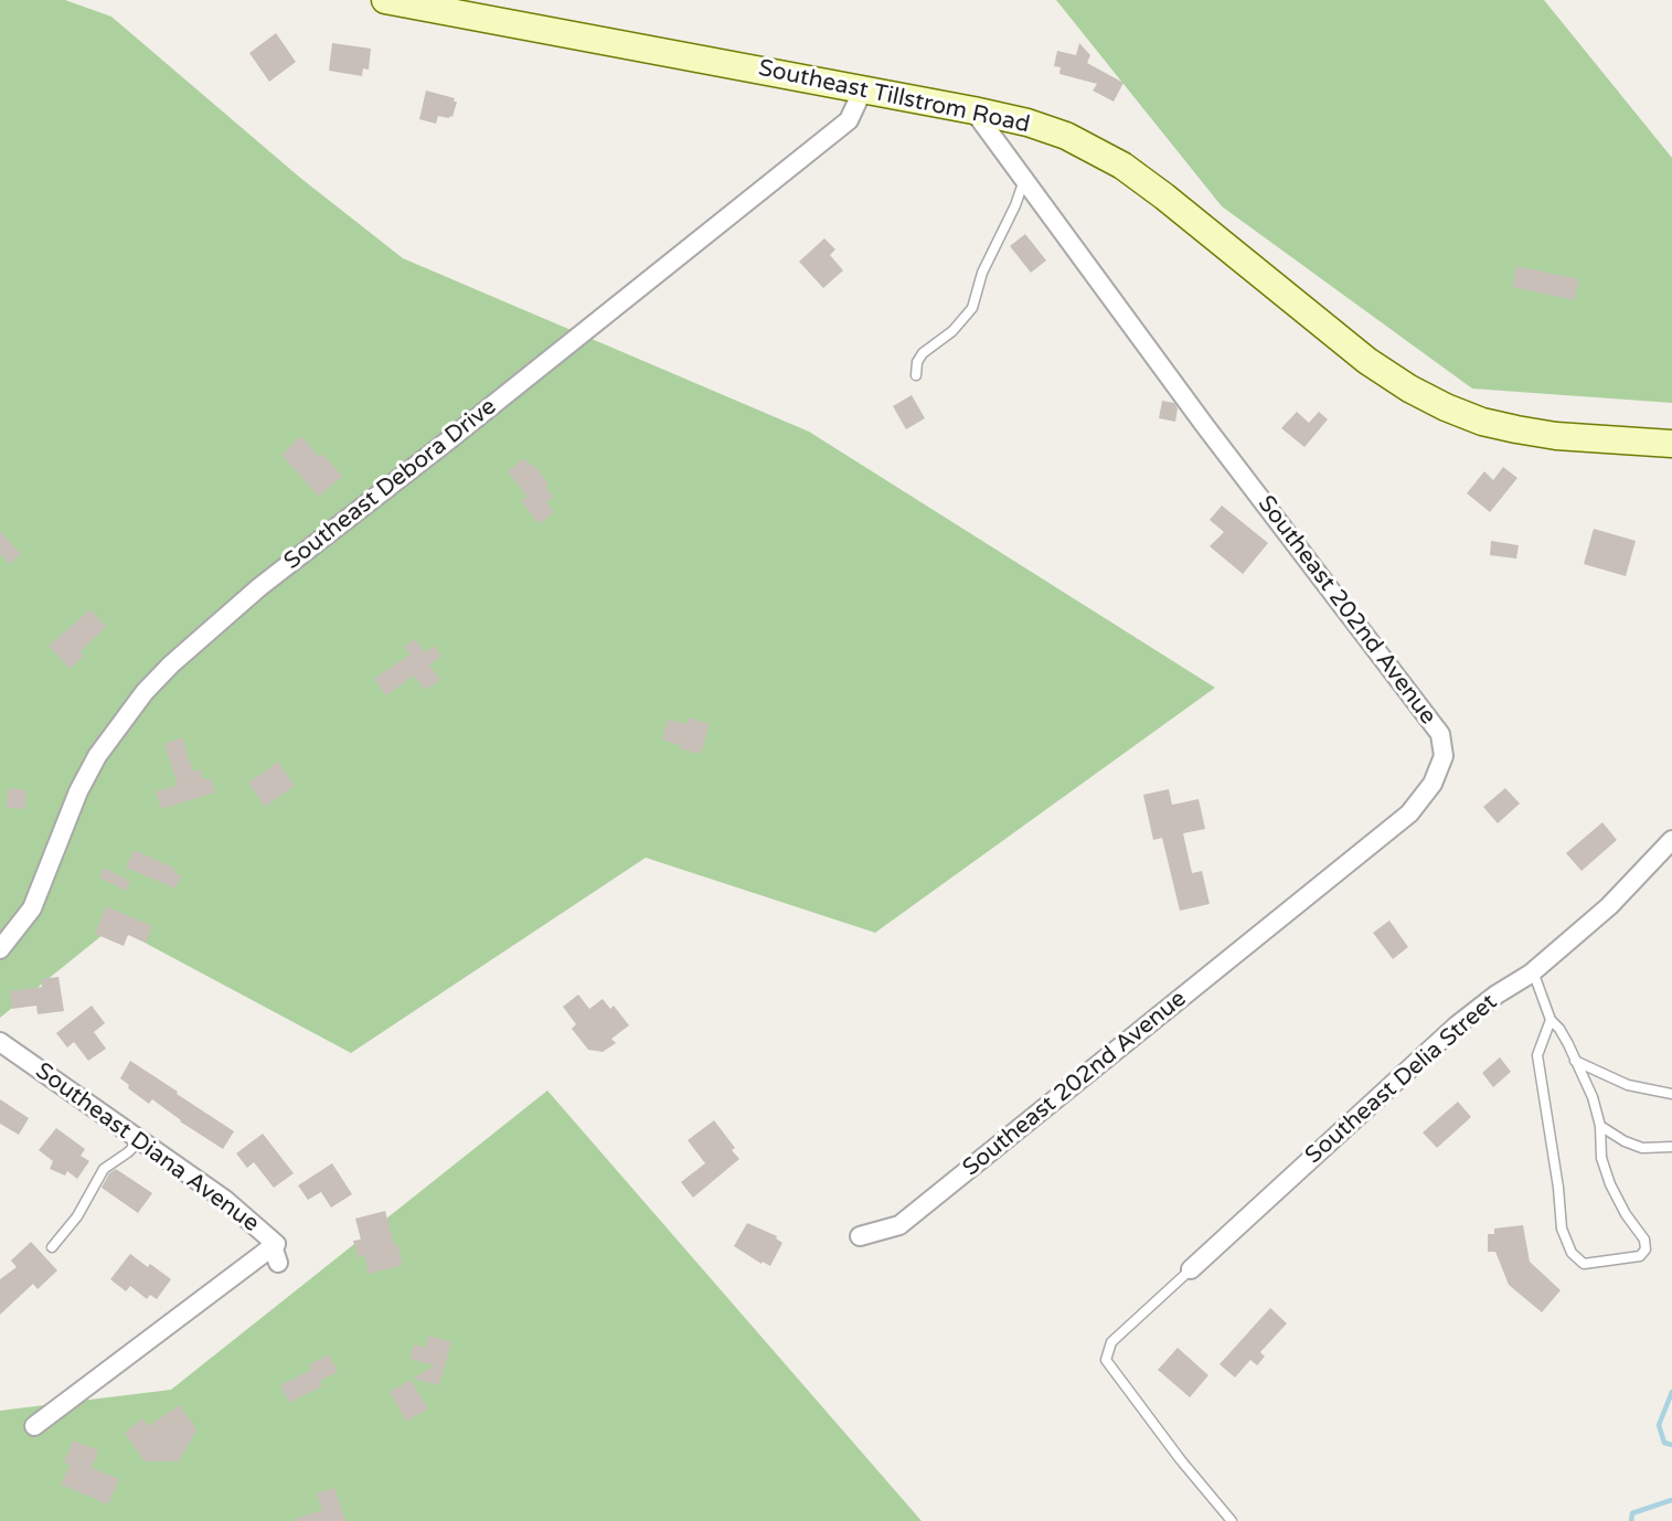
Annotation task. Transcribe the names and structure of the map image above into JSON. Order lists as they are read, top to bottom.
{
  "streets": {
    "main road": ["Southeast Tillstrom Road"],
    "street": [
      "Southeast Debora Drive",
      "Southeast 202nd Avenue",
      "Southeast Delia Street",
      "Southeast Diana Avenue"
    ]
  },
  "crossings": [
    ["Southeast Tillstrom Road", "Southeast Debora Drive"],
    ["Southeast Tillstrom Road", "Southeast 202nd Avenue"]
  ]
}
